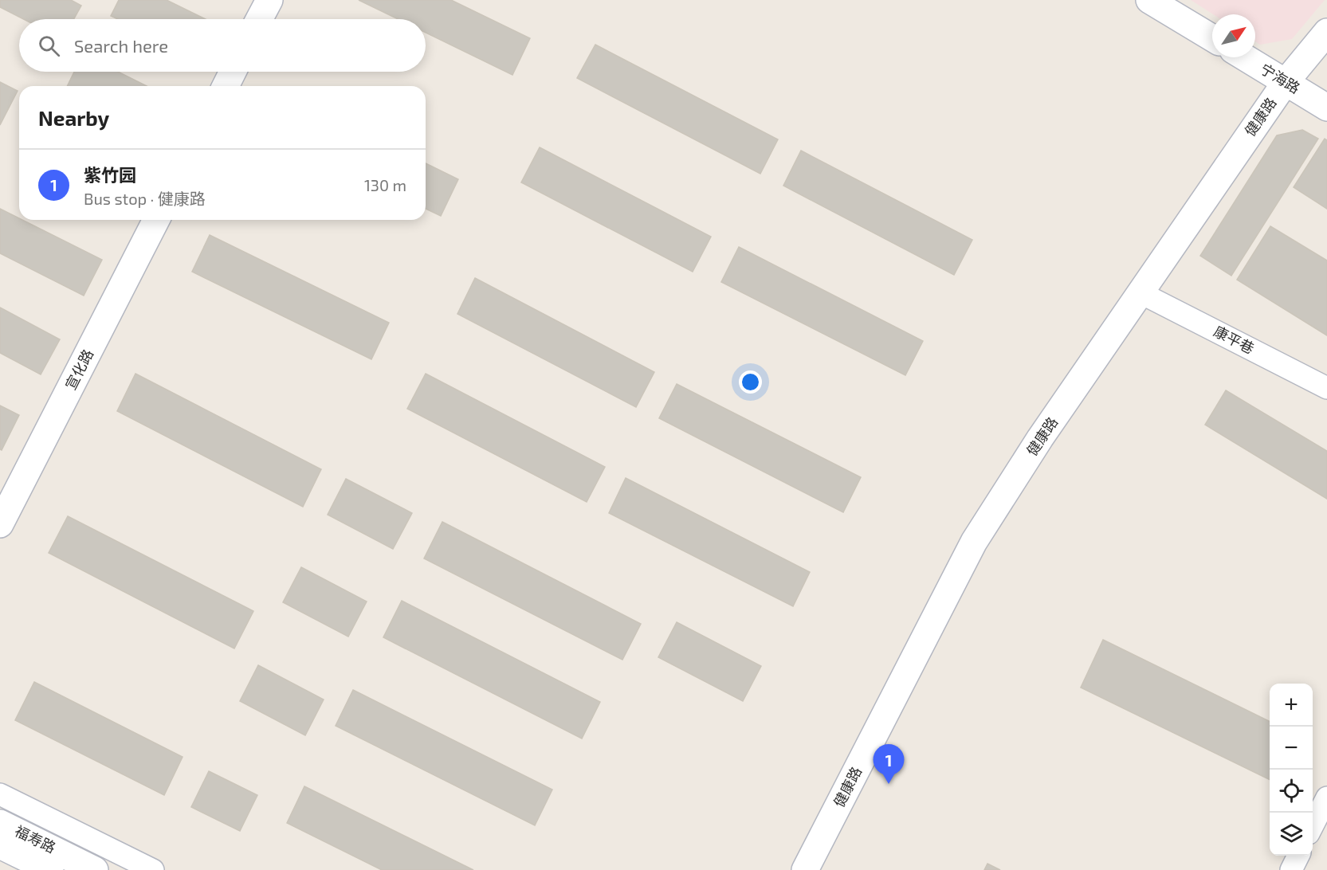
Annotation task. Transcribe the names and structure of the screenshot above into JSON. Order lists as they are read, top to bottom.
{
  "streets": {
    "street": [
      "宁海路",
      "健康路",
      "康平巷",
      "宣化路",
      "福寿路"
    ]
  },
  "crossings": [
    ["宁海路", "健康路"],
    ["健康路", "康平巷"]
  ],
  "north": "top right",
  "page": {
    "search": "Search here",
    "heading": "Nearby",
    "list": [
      {
        "mark": "1",
        "name": "紫竹园",
        "note": "Bus stop · 健康路",
        "value": "130 m"
      }
    ],
    "map_buttons": ["+", "−"],
    "pins": "1"
  }
}
